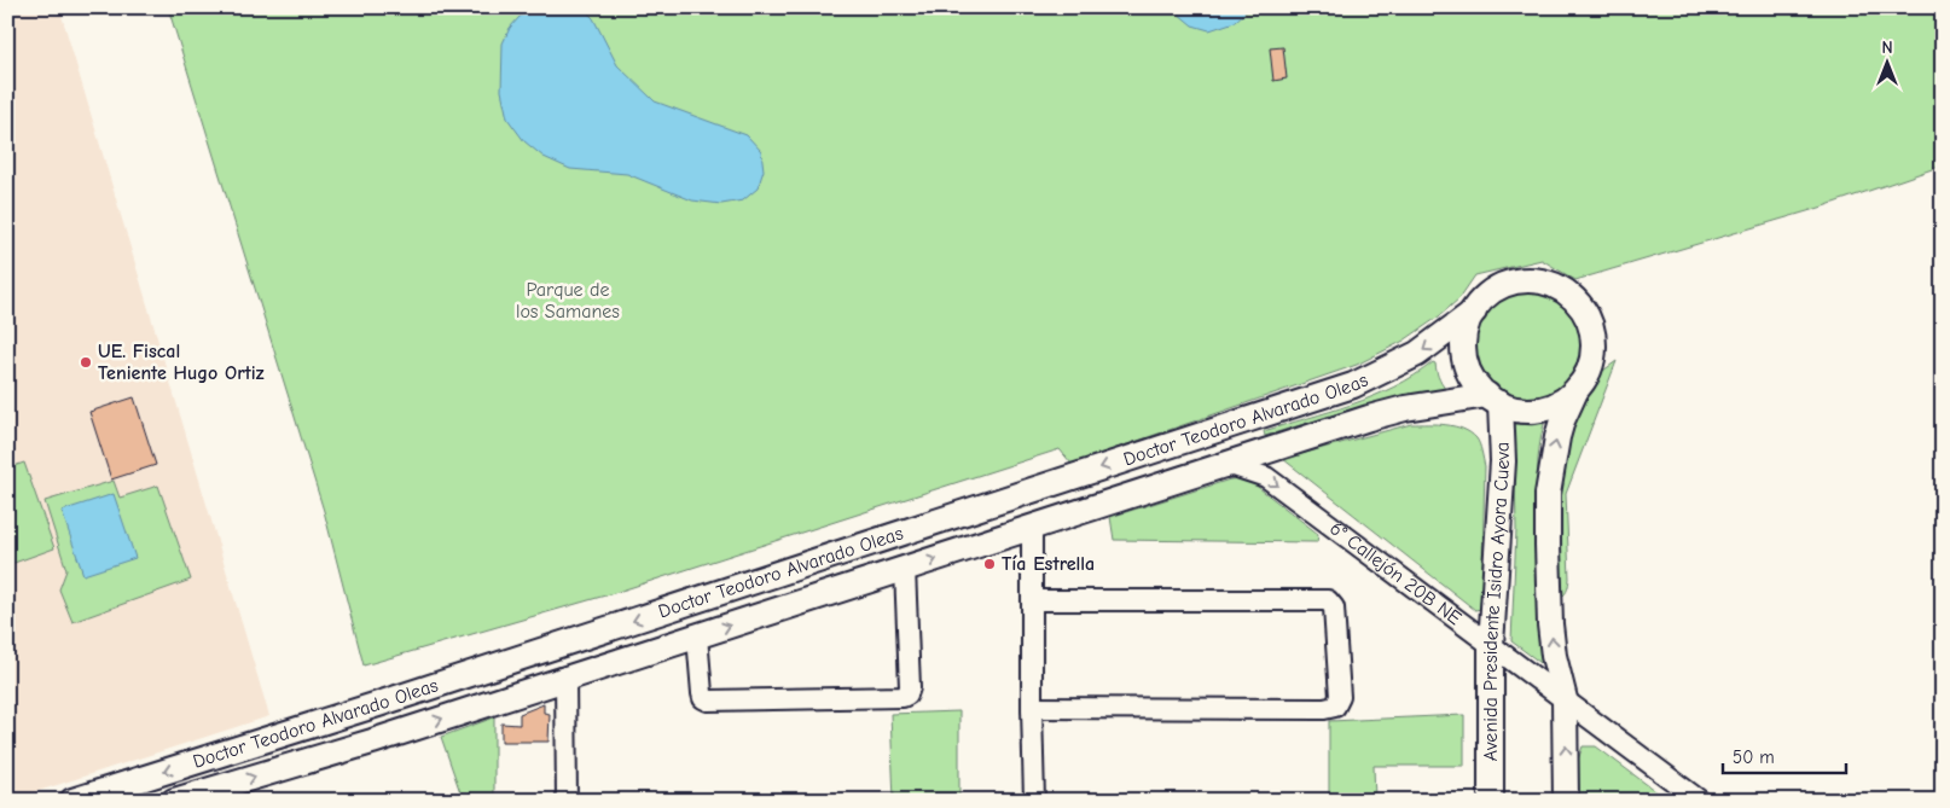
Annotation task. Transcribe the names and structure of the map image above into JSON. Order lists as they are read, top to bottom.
{
  "streets": {
    "main road": ["Doctor Teodoro Alvarado Oleas", "Avenida Presidente Isidro Ayora Cueva"],
    "street": ["6° Callejón 20B NE"]
  },
  "crossings": [
    ["Doctor Teodoro Alvarado Oleas", "6° Callejón 20B NE"],
    ["Doctor Teodoro Alvarado Oleas", "Avenida Presidente Isidro Ayora Cueva"],
    ["6° Callejón 20B NE", "Avenida Presidente Isidro Ayora Cueva"]
  ],
  "one_way": ["6° Callejón 20B NE"],
  "parks": ["Parque de los Samanes"],
  "places": ["UE. Fiscal Teniente Hugo Ortiz", "Tía Estrella"],
  "scale_bar": "50 m",
  "north": "top"
}
